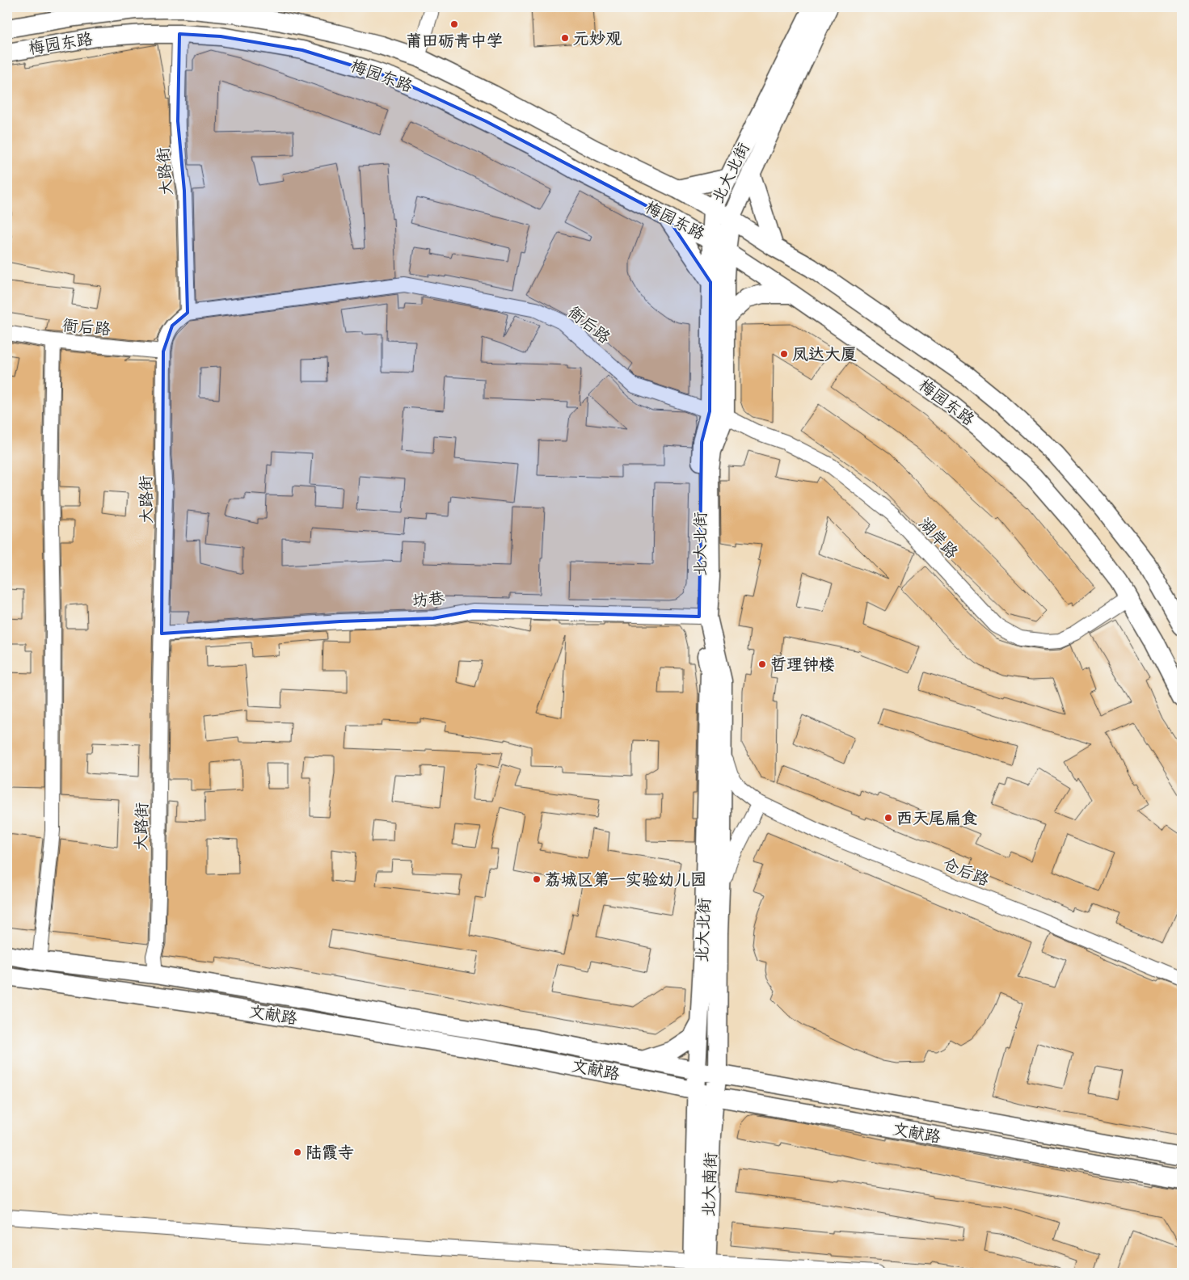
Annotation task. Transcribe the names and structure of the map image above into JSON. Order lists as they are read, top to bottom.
{
  "streets": {
    "main road": [
      "梅园东路",
      "北大北街",
      "文献路",
      "北大南街"
    ],
    "street": [
      "大路街",
      "衙后路",
      "湖岸路",
      "坊巷",
      "仓后路"
    ]
  },
  "crossings": [
    ["梅园东路", "大路街"],
    ["梅园东路", "北大北街"],
    ["梅园东路", "湖岸路"],
    ["大路街", "衙后路"],
    ["大路街", "坊巷"],
    ["大路街", "文献路"],
    ["北大北街", "衙后路"],
    ["北大北街", "湖岸路"],
    ["北大北街", "坊巷"],
    ["北大北街", "仓后路"],
    ["北大北街", "文献路"],
    ["北大北街", "北大南街"],
    ["衙后路", "湖岸路"],
    ["文献路", "北大南街"]
  ],
  "places": [
    "莆田砺青中学",
    "元妙观",
    "凤达大厦",
    "哲理钟楼",
    "西天尾扁食",
    "荔城区第一实验幼儿园",
    "陆霞寺"
  ]
}
